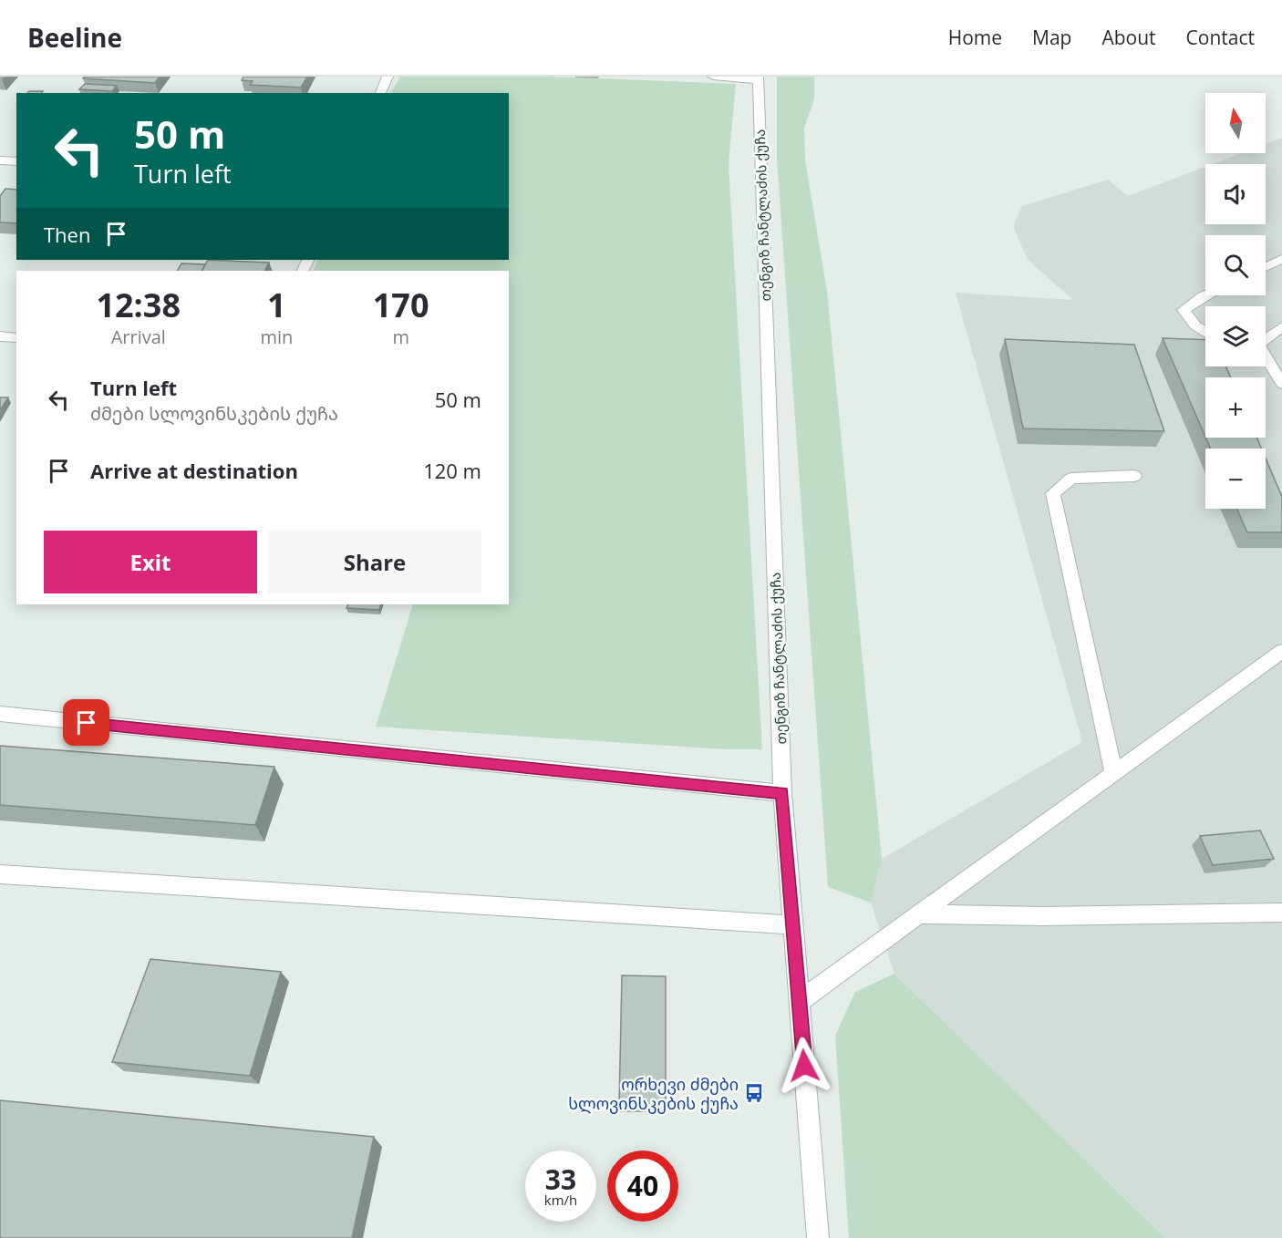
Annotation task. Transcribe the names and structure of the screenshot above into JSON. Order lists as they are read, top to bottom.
{
  "streets": {
    "street": ["თენგიზ ჩანტლაძის ქუჩა"]
  },
  "places": {
    "bus stop": ["ორხევი ძმები სლოვინსკების ქუჩა"]
  },
  "north": "top",
  "page": {
    "header": "Beeline",
    "nav": [
      "Home",
      "Map",
      "About",
      "Contact"
    ],
    "map_buttons": ["+", "−"],
    "turn": ["50 m", "Turn left"],
    "then": "Then",
    "eta": [
      "12:38",
      "Arrival",
      "1",
      "min",
      "170",
      "m"
    ],
    "list": [
      {
        "name": "Turn left",
        "note": "ძმები სლოვინსკების ქუჩა",
        "value": "50 m"
      },
      {
        "name": "Arrive at destination",
        "value": "120 m"
      }
    ],
    "buttons": ["Exit", "Share"],
    "speed": "33 km/h",
    "limit": "40"
  }
}
